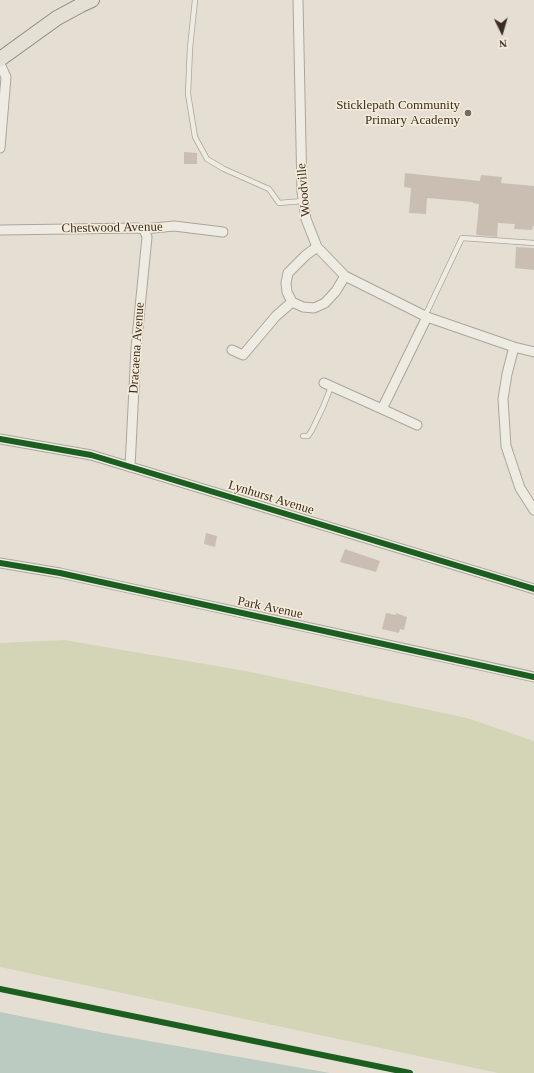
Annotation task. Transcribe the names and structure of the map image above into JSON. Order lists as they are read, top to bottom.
{
  "streets": {
    "street": [
      "Woodville",
      "Chestwood Avenue",
      "Dracaena Avenue",
      "Lynhurst Avenue",
      "Park Avenue"
    ]
  },
  "crossings": [
    ["Chestwood Avenue", "Dracaena Avenue"],
    ["Dracaena Avenue", "Lynhurst Avenue"]
  ],
  "places": ["Sticklepath Community Primary Academy"],
  "north": "bottom"
}
